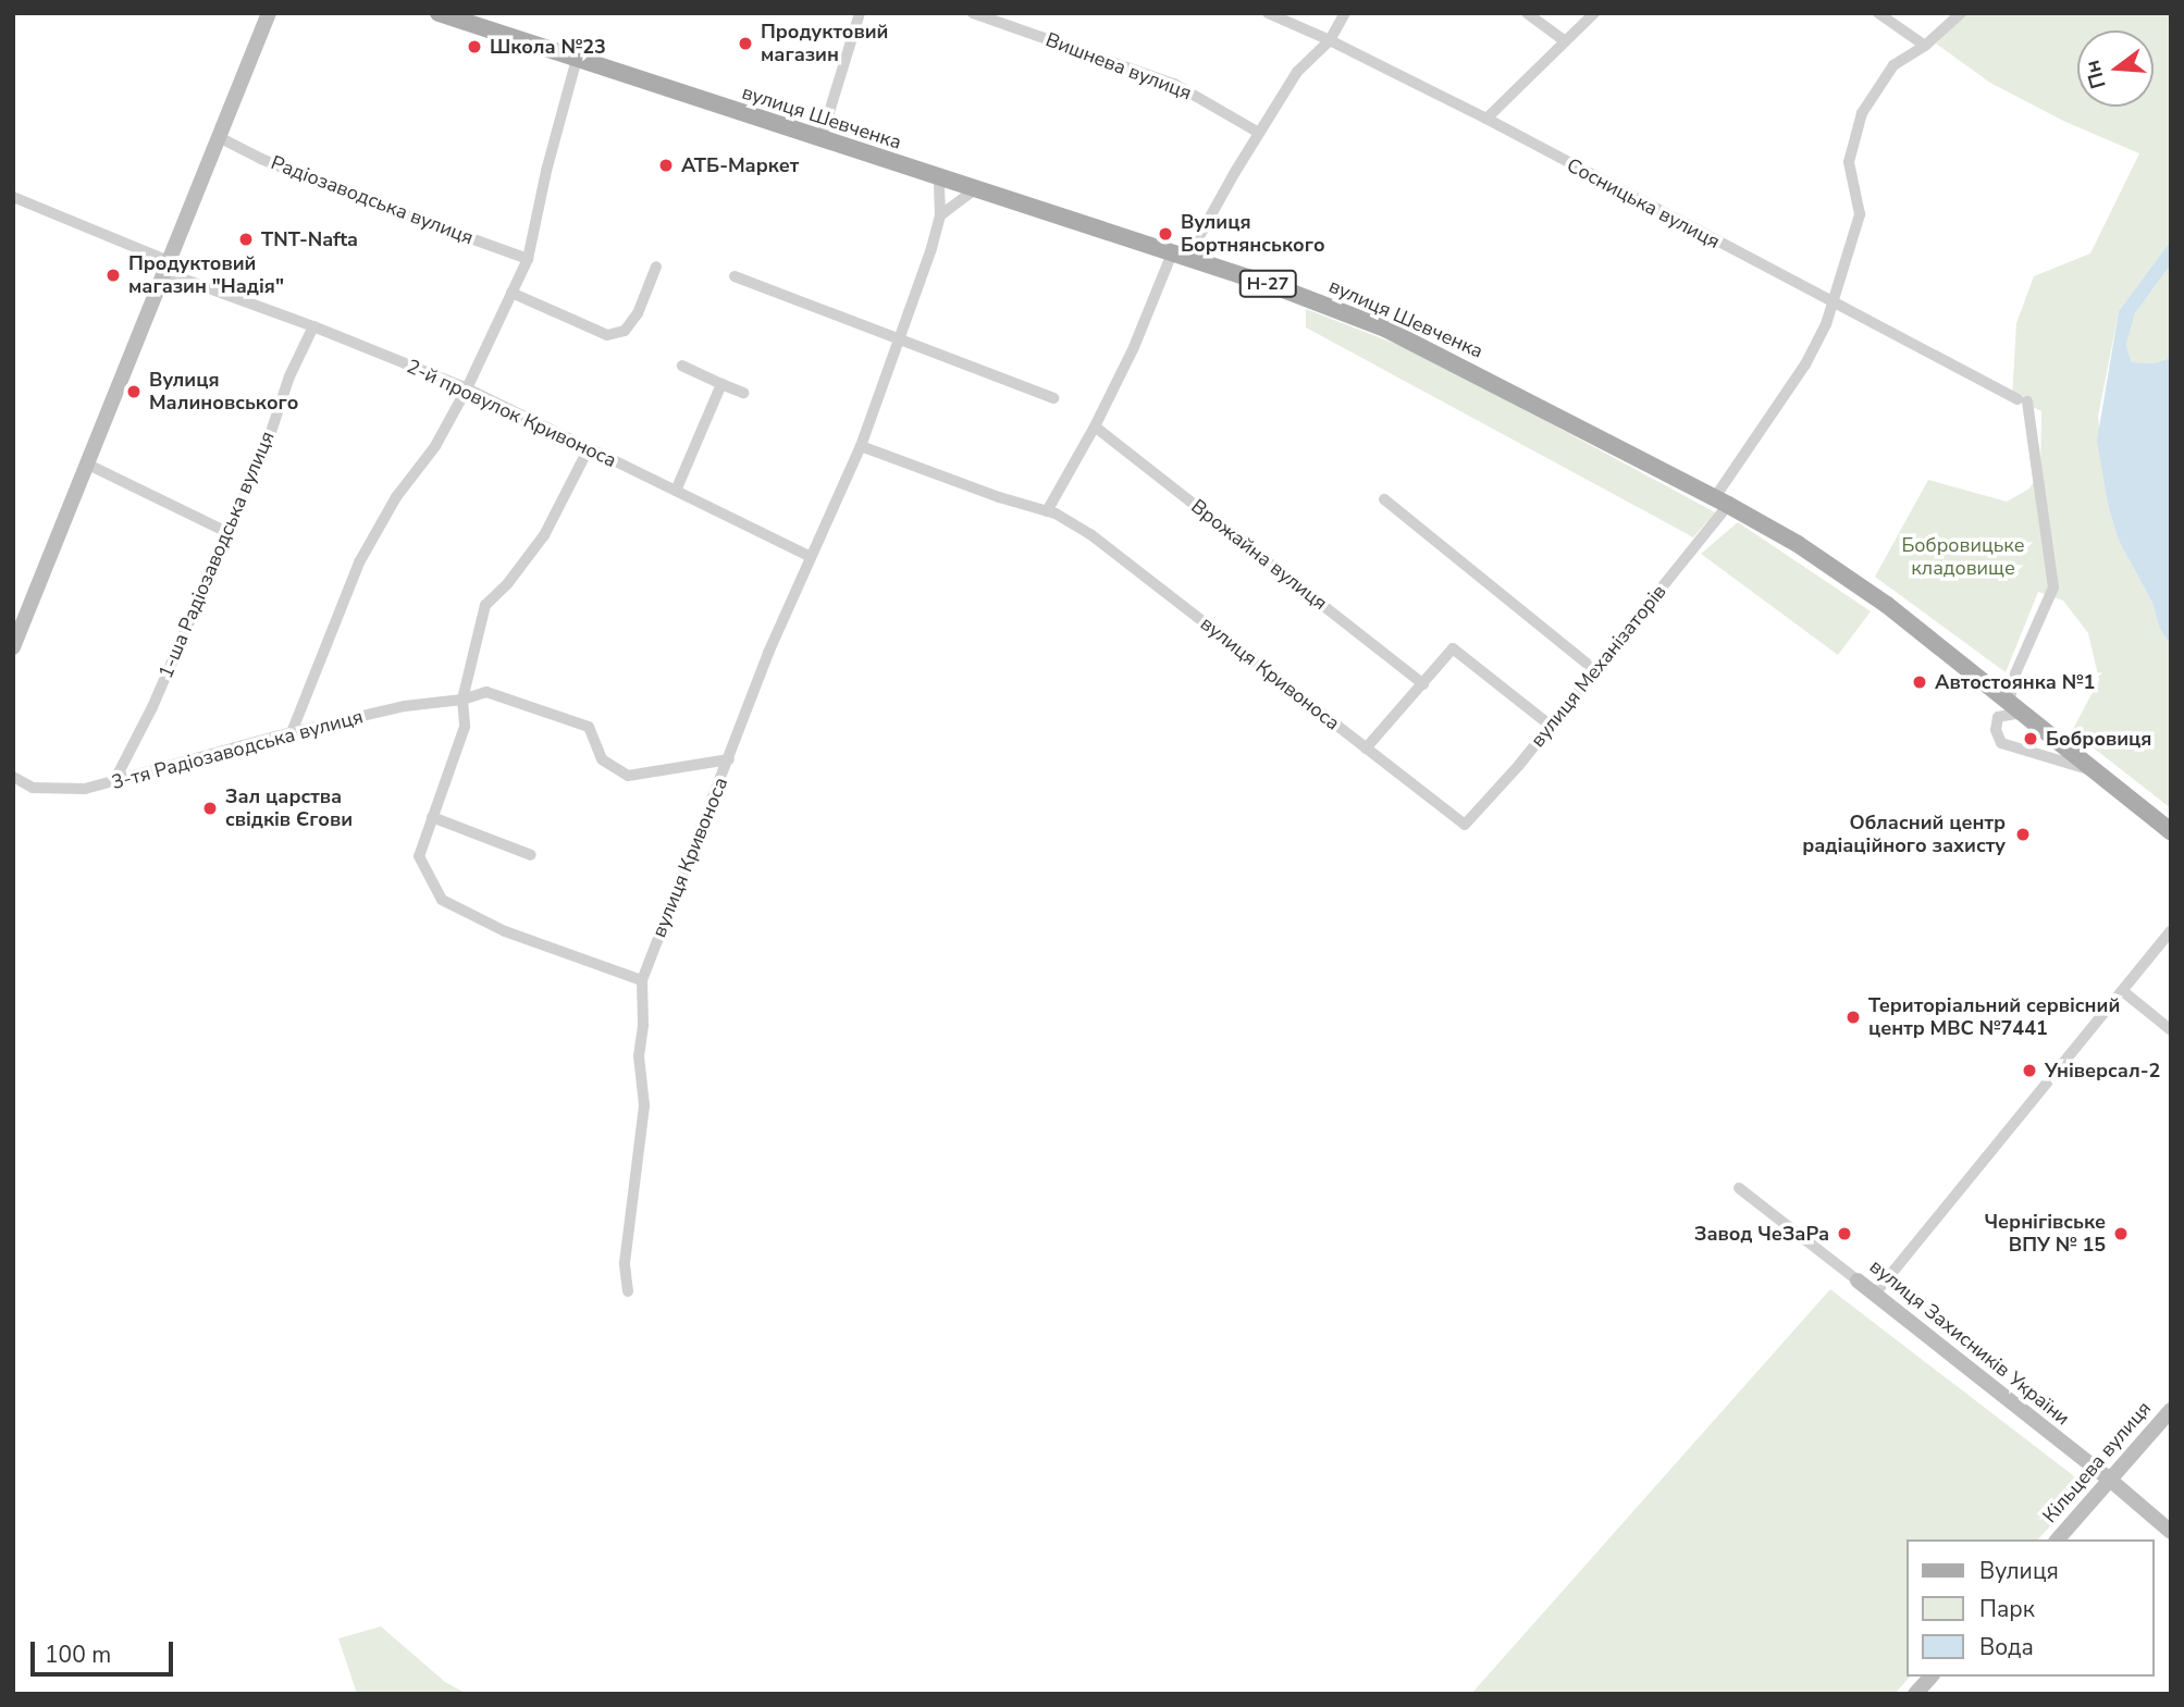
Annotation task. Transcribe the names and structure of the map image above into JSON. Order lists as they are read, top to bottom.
{
  "streets": {
    "main road": ["вулиця Шевченка", "Н-27"],
    "street": [
      "Вишнева вулиця",
      "Радіозаводська вулиця",
      "Сосницька вулиця",
      "2-й провулок Кривоноса",
      "1-ша Радіозаводська вулиця",
      "Врожайна вулиця",
      "вулиця Механізаторів",
      "вулиця Кривоноса",
      "3-тя Радіозаводська вулиця",
      "вулиця Захисників України",
      "Кільцева вулиця"
    ]
  },
  "crossings": [
    ["вулиця Шевченка", "Сосницька вулиця"],
    ["вулиця Шевченка", "вулиця Механізаторів"],
    ["вулиця Шевченка", "вулиця Кривоноса"],
    ["Сосницька вулиця", "вулиця Механізаторів"],
    ["2-й провулок Кривоноса", "1-ша Радіозаводська вулиця"],
    ["2-й провулок Кривоноса", "вулиця Кривоноса"],
    ["1-ша Радіозаводська вулиця", "3-тя Радіозаводська вулиця"],
    ["вулиця Механізаторів", "вулиця Кривоноса"],
    ["вулиця Кривоноса", "3-тя Радіозаводська вулиця"],
    ["вулиця Захисників України", "Кільцева вулиця"]
  ],
  "parks": ["Бобровицьке кладовище"],
  "places": [
    "Продуктовий магазин",
    "Школа №23",
    "АТБ-Маркет",
    "Вулиця Бортнянського",
    "TNT-Nafta",
    "Продуктовий магазин \"Надія\"",
    "Вулиця Малиновського",
    "Автостоянка №1",
    "Бобровиця",
    "Зал царства свідків Єгови",
    "Обласний центр радіаційного захисту",
    "Територіальний сервісний центр МВС №7441",
    "Універсал-2",
    "Завод ЧеЗаРа",
    "Чернігівське ВПУ № 15"
  ],
  "legend": ["Вулиця", "Парк", "Вода"],
  "scale_bar": "100 m",
  "north": "left"
}
